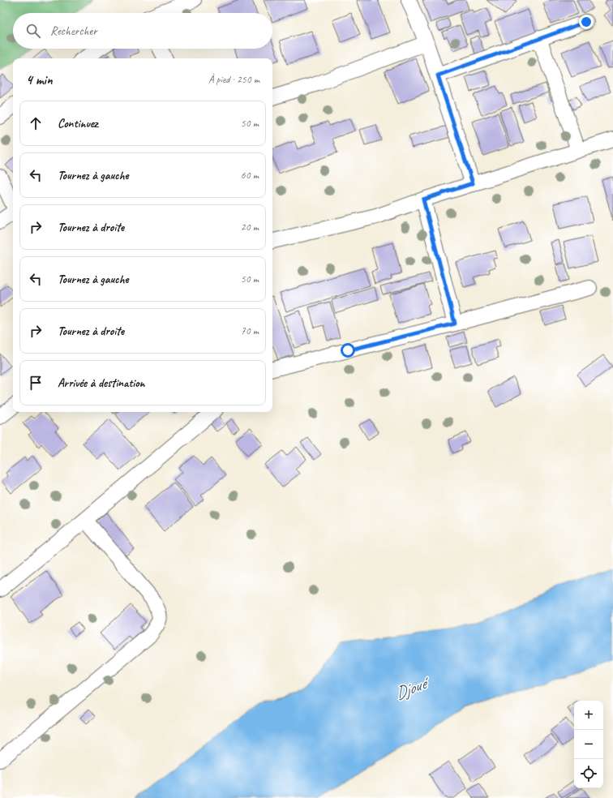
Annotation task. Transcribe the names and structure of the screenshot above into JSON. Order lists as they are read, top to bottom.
{
  "water": ["Djoué"],
  "page": {
    "search": "Rechercher",
    "heading": ["4 min", "À pied · 250 m"],
    "list": [
      ["Continuez", "50 m"],
      ["Tournez à gauche", "60 m"],
      ["Tournez à droite", "20 m"],
      ["Tournez à gauche", "50 m"],
      ["Tournez à droite", "70 m"],
      "Arrivée à destination"
    ],
    "map_buttons": ["+", "−"]
  }
}
